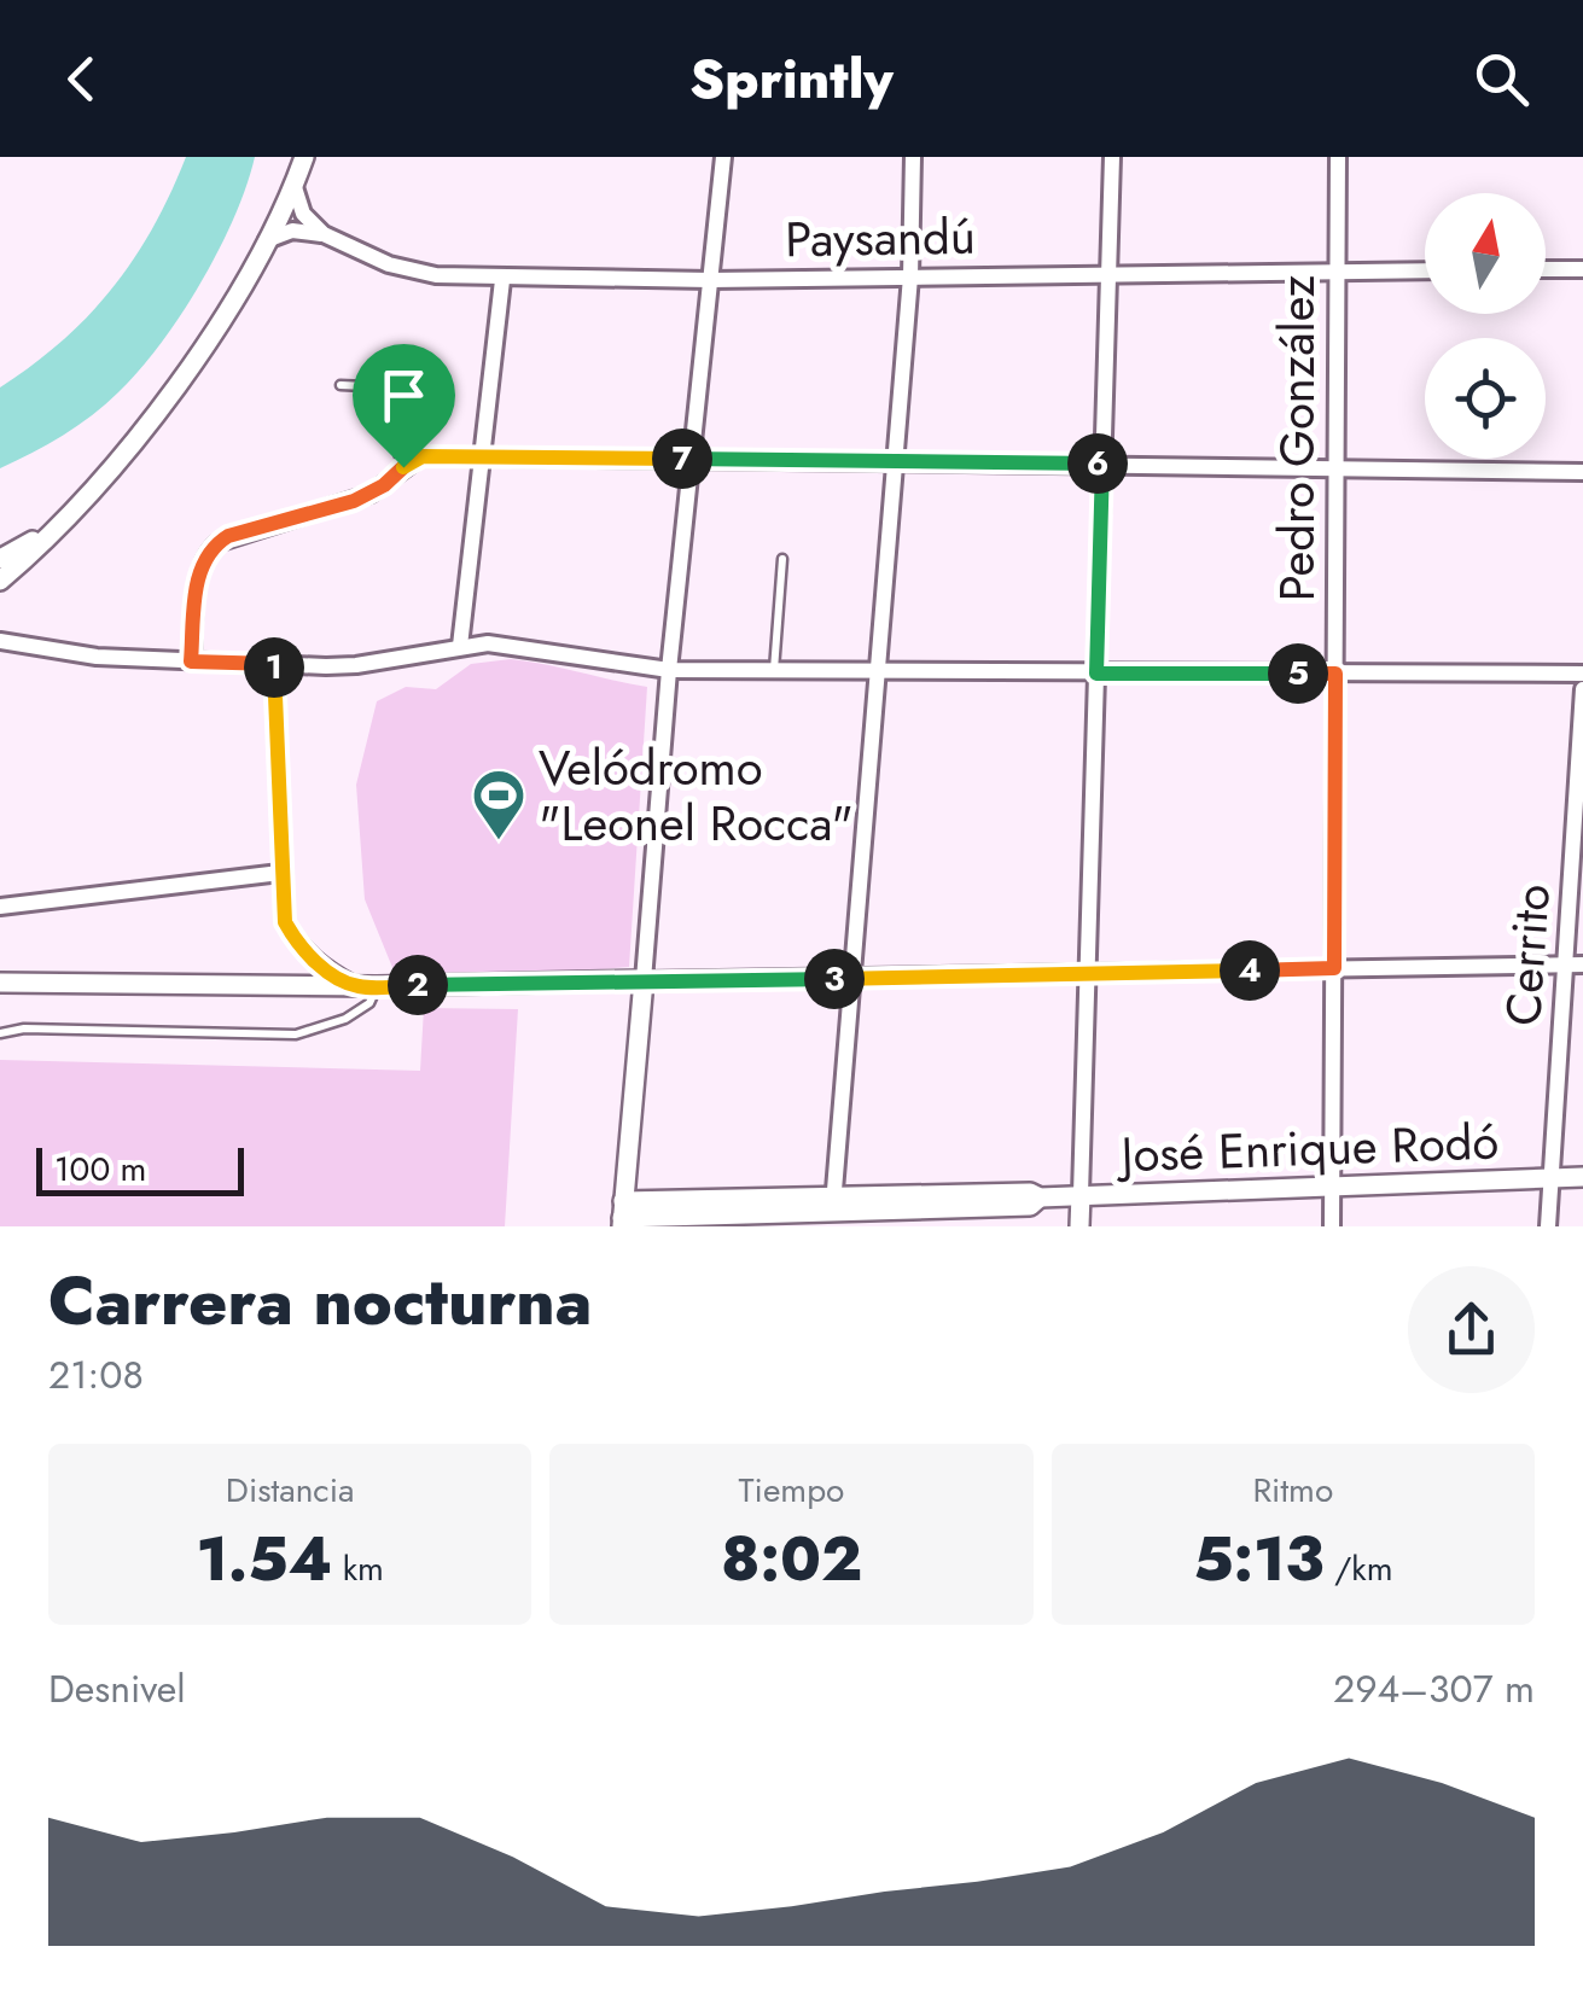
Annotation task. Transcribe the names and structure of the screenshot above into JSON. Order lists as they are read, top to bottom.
{
  "streets": {
    "street": [
      "Paysandú",
      "Pedro González",
      "Cerrito",
      "José Enrique Rodó"
    ]
  },
  "crossings": [
    ["Paysandú", "Pedro González"],
    ["Pedro González", "José Enrique Rodó"],
    ["Cerrito", "José Enrique Rodó"]
  ],
  "places": {
    "sports": ["Velódromo \"Leonel Rocca\""]
  },
  "scale_bar": "100 m",
  "north": "top",
  "page": {
    "header": "Sprintly",
    "pins": [
      "7",
      "6",
      "1",
      "5",
      "4",
      "3",
      "2"
    ],
    "scale": "100 m",
    "heading": ["Carrera nocturna", "21:08"],
    "stats": [
      ["Distancia", "1.54 km"],
      ["Tiempo", "8:02"],
      ["Ritmo", "5:13 /km"]
    ],
    "chart": ["Desnivel", "294–307 m"]
  }
}
